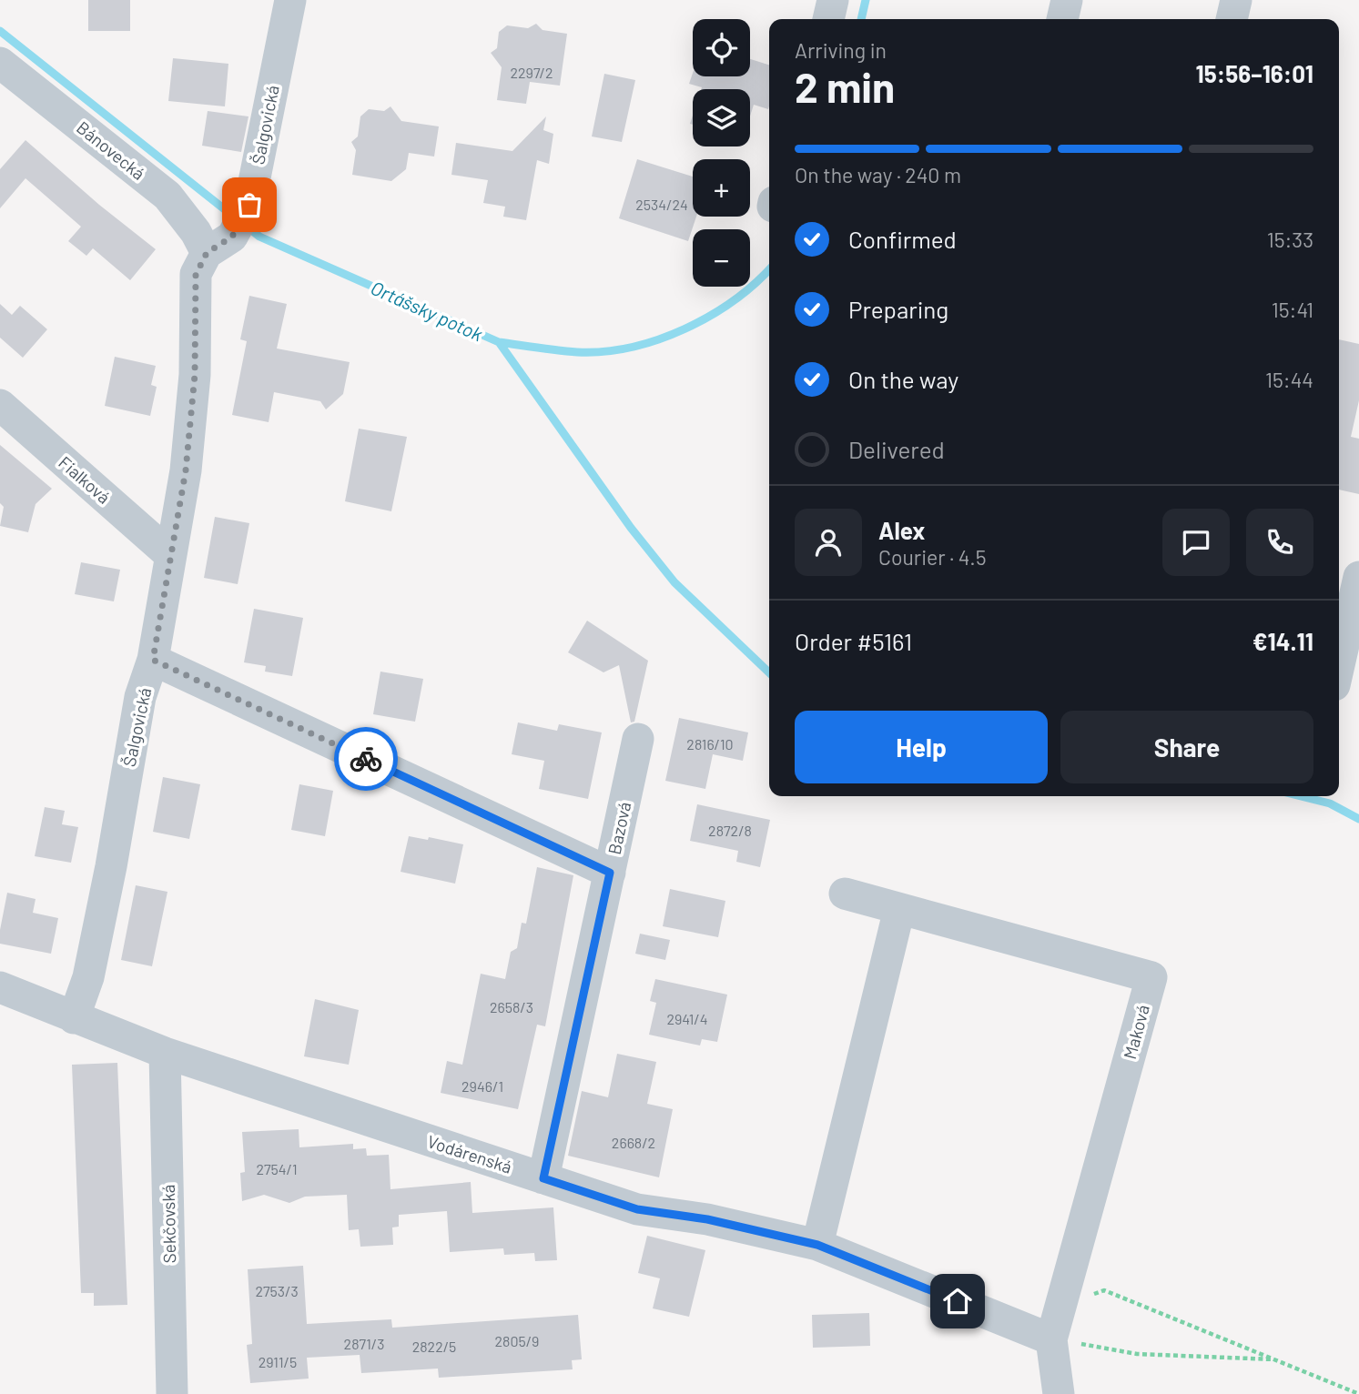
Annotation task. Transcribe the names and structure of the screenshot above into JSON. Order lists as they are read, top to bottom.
{
  "streets": {
    "street": [
      "Šalgovická",
      "Bánovecká",
      "Fialková",
      "Bazová",
      "Maková",
      "Vodárenská",
      "Sekčovská"
    ]
  },
  "crossings": [
    ["Šalgovická", "Bánovecká"],
    ["Šalgovická", "Fialková"],
    ["Šalgovická", "Vodárenská"],
    ["Bazová", "Vodárenská"],
    ["Maková", "Vodárenská"],
    ["Vodárenská", "Sekčovská"]
  ],
  "water": ["Ortášsky potok"],
  "house_numbers": [
    "2297/2",
    "2534/24",
    "2816/10",
    "2872/8",
    "2658/3",
    "2941/4",
    "2946/1",
    "2668/2",
    "2754/1",
    "2753/3",
    "2805/9",
    "2871/3",
    "2822/5",
    "2911/5"
  ],
  "page": {
    "map_buttons": ["+", "−"],
    "heading": ["2 min", "Arriving in", "15:56–16:01"],
    "panel": [
      "Alex",
      "Courier · 4.5",
      "Order #5161",
      "€14.11"
    ],
    "bar": "On the way · 240 m",
    "list": [
      ["Confirmed", "15:33"],
      ["Preparing", "15:41"],
      ["On the way", "15:44"],
      "Delivered"
    ],
    "buttons": ["Help", "Share"]
  }
}
